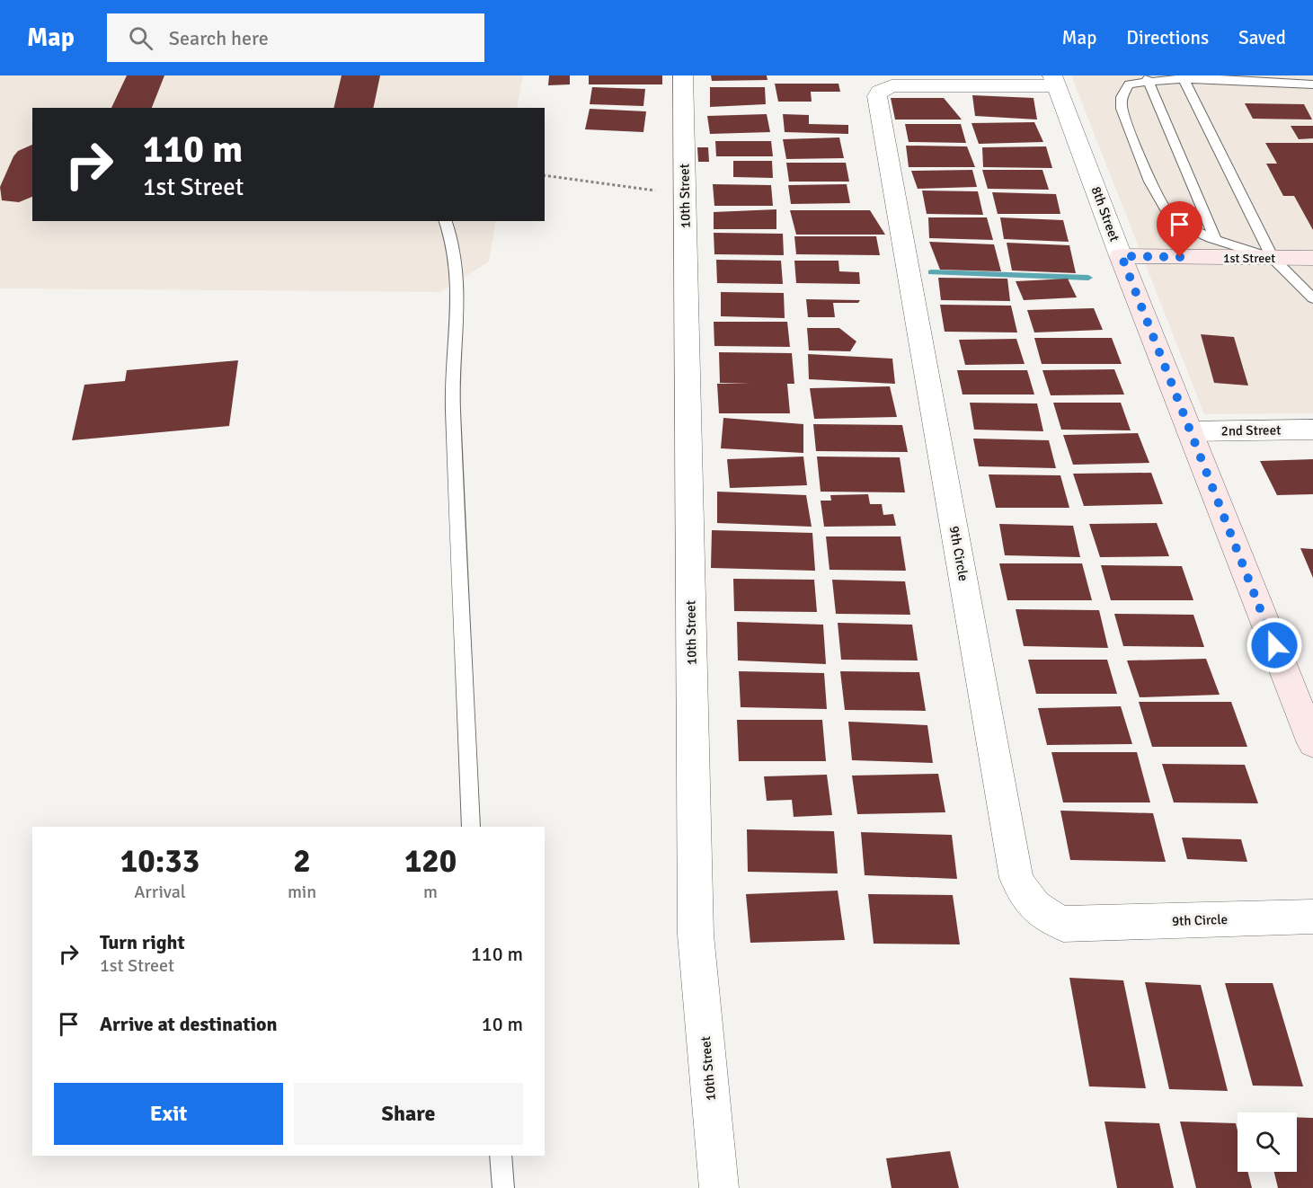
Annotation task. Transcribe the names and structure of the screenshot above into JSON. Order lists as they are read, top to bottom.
{
  "streets": {
    "street": [
      "10th Street",
      "8th Street",
      "1st Street",
      "2nd Street",
      "9th Circle"
    ]
  },
  "crossings": [
    ["8th Street", "1st Street"],
    ["8th Street", "2nd Street"],
    ["8th Street", "9th Circle"]
  ],
  "page": {
    "header": "Map",
    "search": "Search here",
    "nav": ["Map", "Directions", "Saved"],
    "turn": ["110 m", "1st Street"],
    "eta": [
      "10:33",
      "Arrival",
      "2",
      "min",
      "120",
      "m"
    ],
    "list": [
      {
        "name": "Turn right",
        "note": "1st Street",
        "value": "110 m"
      },
      {
        "name": "Arrive at destination",
        "value": "10 m"
      }
    ],
    "buttons": ["Exit", "Share"]
  }
}
